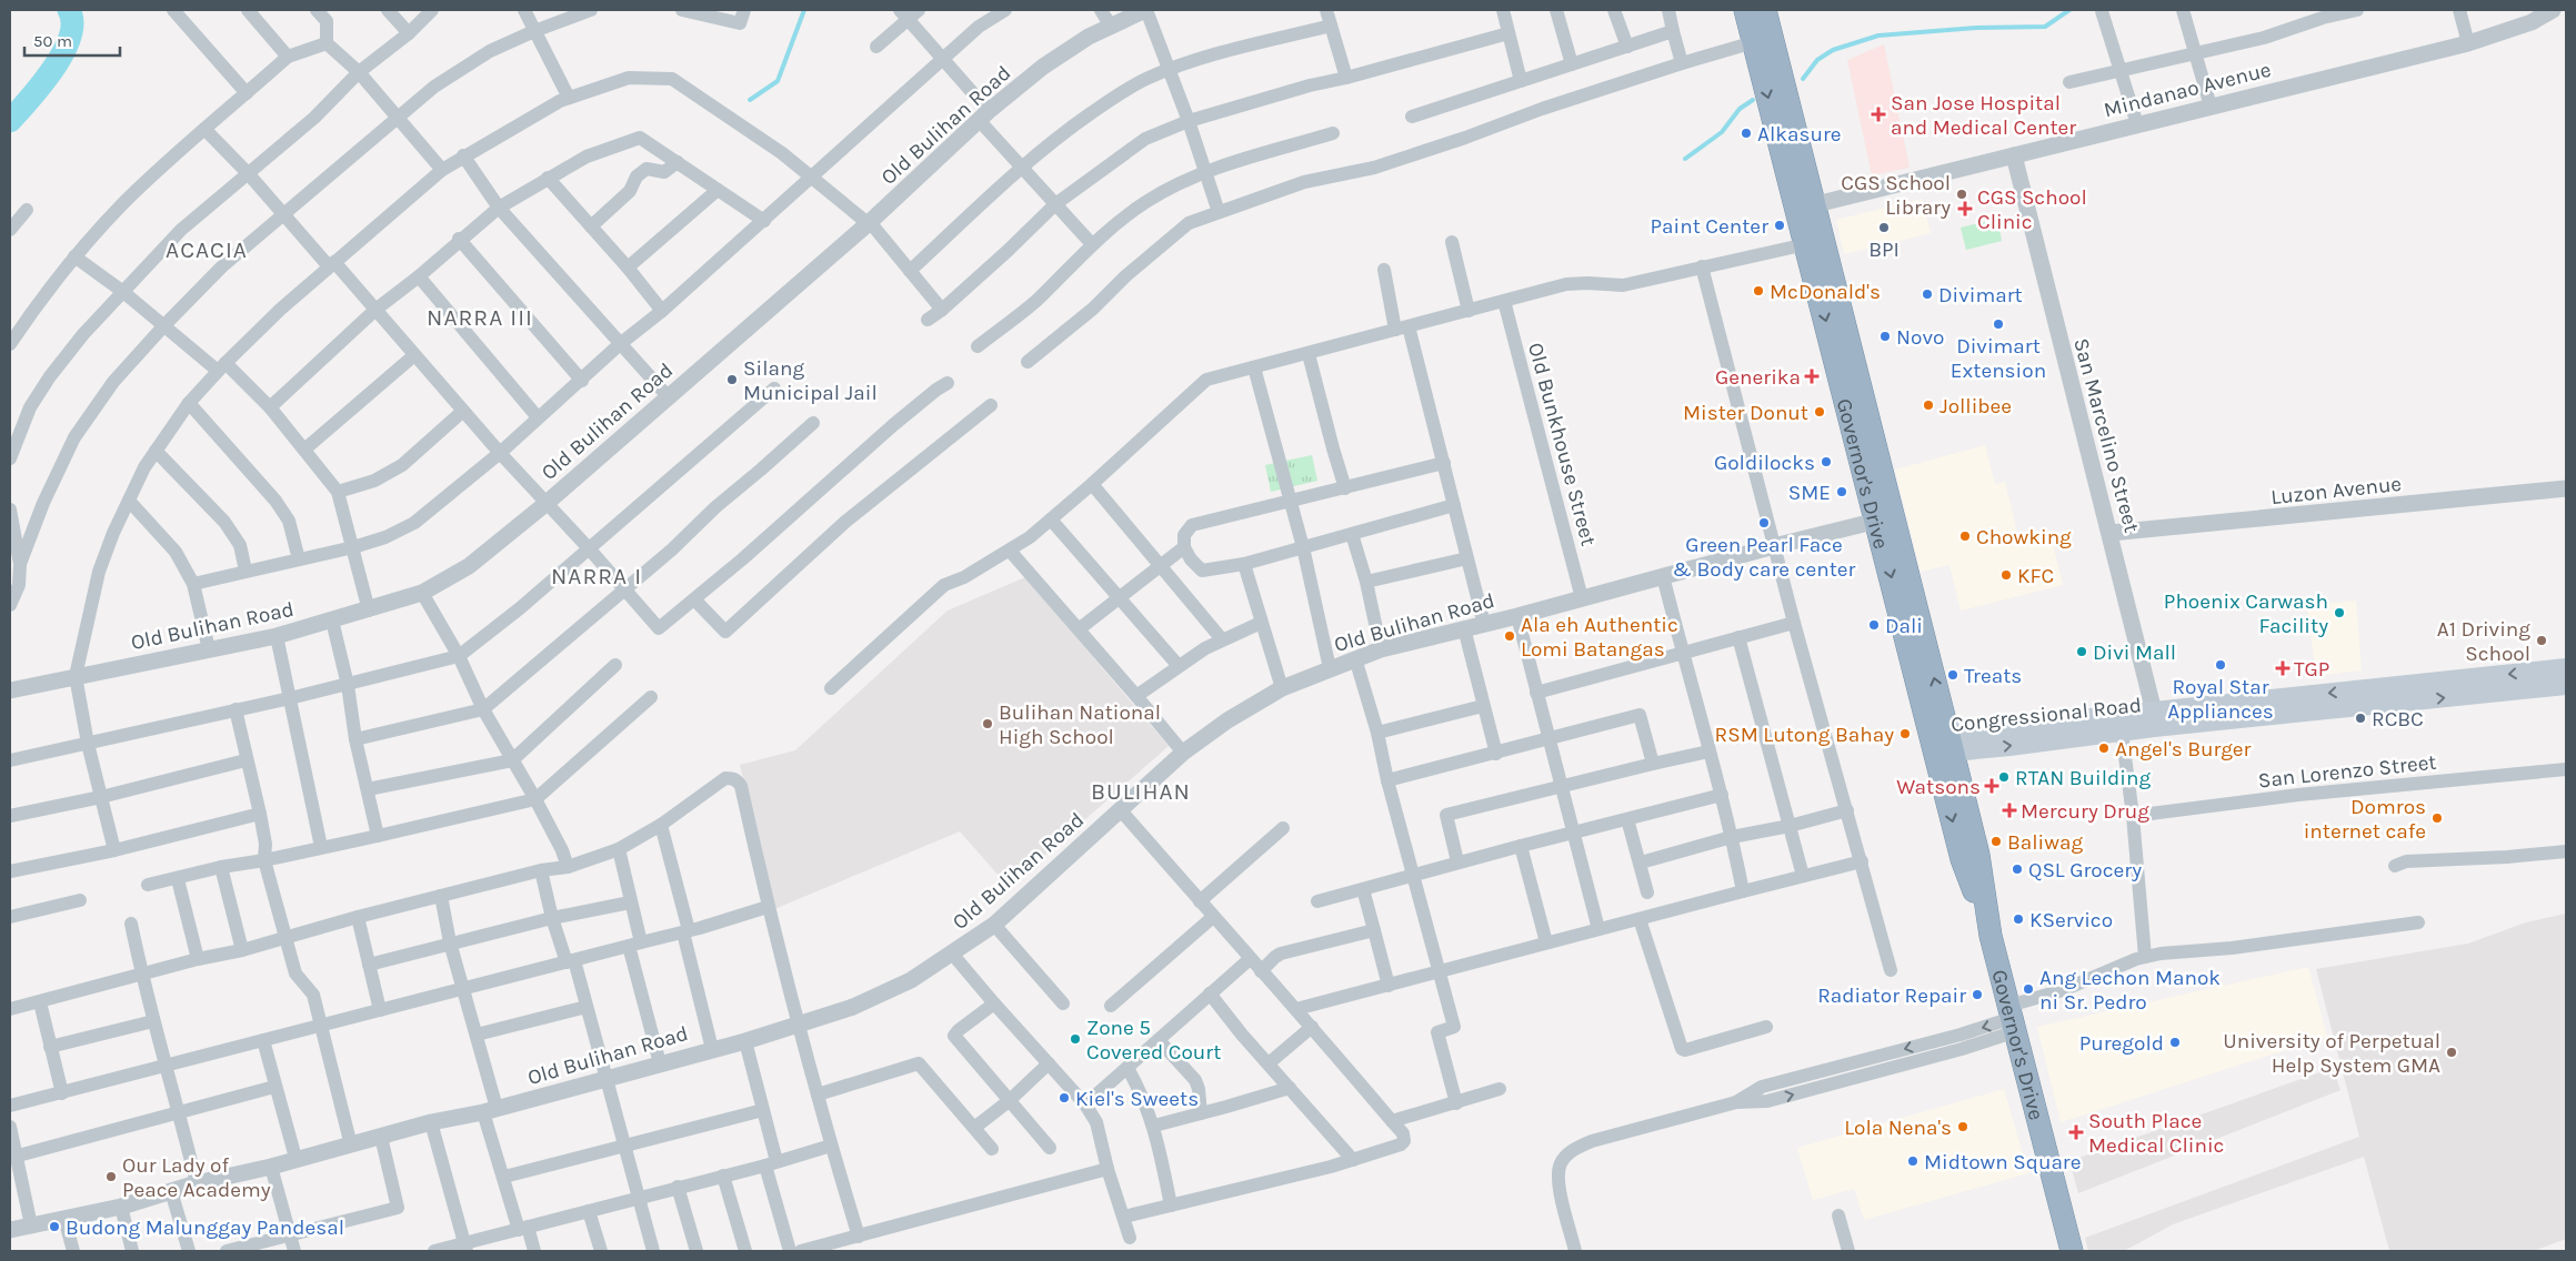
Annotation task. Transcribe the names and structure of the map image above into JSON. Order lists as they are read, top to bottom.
{
  "streets": {
    "highway": ["Governor's Drive"],
    "main road": ["Congressional Road"],
    "street": [
      "Mindanao Avenue",
      "Old Bulihan Road",
      "San Marcelino Street",
      "Old Bunkhouse Street",
      "Luzon Avenue",
      "San Lorenzo Street"
    ]
  },
  "crossings": [
    ["Mindanao Avenue", "San Marcelino Street"],
    ["Mindanao Avenue", "Governor's Drive"],
    ["Old Bulihan Road", "Old Bunkhouse Street"],
    ["Old Bulihan Road", "Governor's Drive"],
    ["San Marcelino Street", "Luzon Avenue"],
    ["San Marcelino Street", "Congressional Road"],
    ["Governor's Drive", "Congressional Road"]
  ],
  "districts": [
    "ACACIA",
    "NARRA III",
    "NARRA I",
    "BULIHAN"
  ],
  "places": {
    "health": [
      "San Jose Hospital and Medical Center",
      "CGS School Clinic",
      "Generika",
      "TGP",
      "Watsons",
      "Mercury Drug",
      "South Place Medical Clinic"
    ],
    "other": [
      "Alkasure",
      "CGS School Library",
      "Paint Center",
      "BPI",
      "McDonald's",
      "Divimart",
      "Divimart Extension",
      "Novo",
      "Silang Municipal Jail",
      "Jollibee",
      "Mister Donut",
      "Goldilocks",
      "SME",
      "Green Pearl Face & Body care center",
      "Chowking",
      "KFC",
      "Phoenix Carwash Facility",
      "Dali",
      "Ala eh Authentic Lomi Batangas",
      "A1 Driving School",
      "Divi Mall",
      "Royal Star Appliances",
      "Treats",
      "RCBC",
      "Bulihan National High School",
      "RSM Lutong Bahay",
      "Angel's Burger",
      "RTAN Building",
      "Domros internet cafe",
      "Baliwag",
      "QSL Grocery",
      "KServico",
      "Ang Lechon Manok ni Sr. Pedro",
      "Radiator Repair",
      "Zone 5 Covered Court",
      "Puregold",
      "University of Perpetual Help System GMA",
      "Kiel's Sweets",
      "Lola Nena's",
      "Midtown Square",
      "Our Lady of Peace Academy",
      "Budong Malunggay Pandesal"
    ]
  },
  "scale_bar": "50 m"
}
